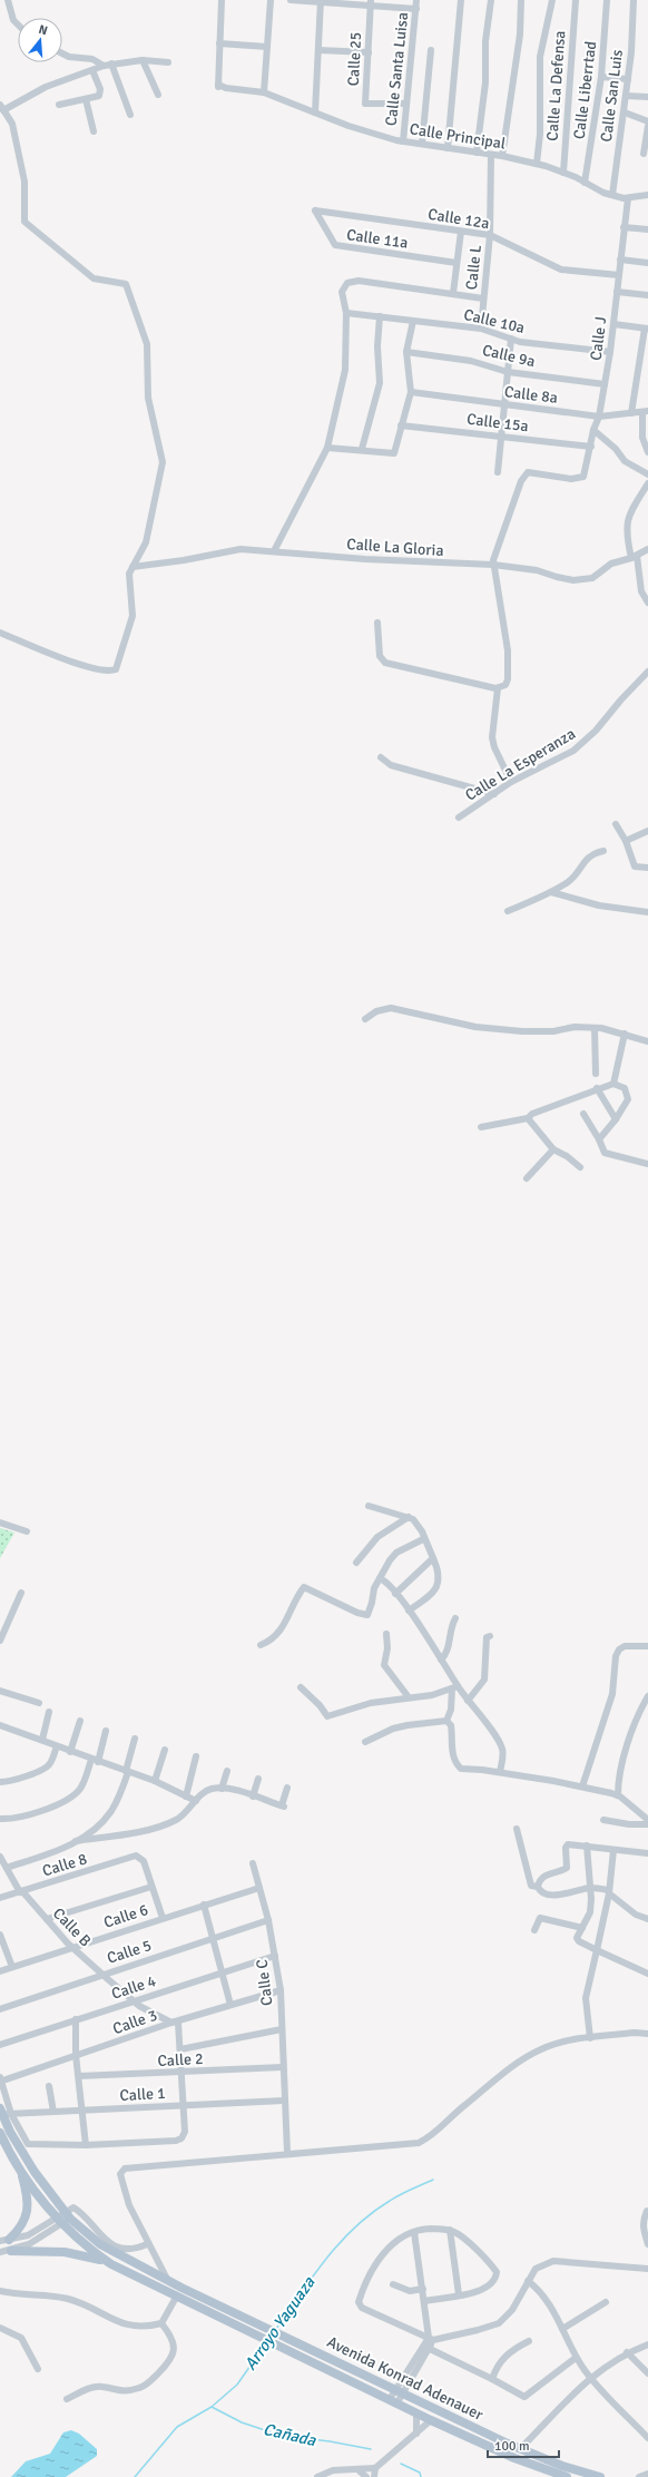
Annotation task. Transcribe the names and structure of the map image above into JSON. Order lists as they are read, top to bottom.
{
  "streets": {
    "main road": ["Avenida Konrad Adenauer"],
    "street": [
      "Calle 25",
      "Calle Santa Luisa",
      "Calle La Defensa",
      "Calle Liberrtad",
      "Calle San Luis",
      "Calle Principal",
      "Calle 12a",
      "Calle 11a",
      "Calle L",
      "Calle 10a",
      "Calle J",
      "Calle 9a",
      "Calle 8a",
      "Calle 15a",
      "Calle La Gloria",
      "Calle La Esperanza",
      "Calle 8",
      "Calle 6",
      "Calle B",
      "Calle 5",
      "Calle C",
      "Calle 4",
      "Calle 3",
      "Calle 2",
      "Calle 1"
    ]
  },
  "crossings": [
    ["Calle 25", "Calle Santa Luisa"],
    ["Calle Santa Luisa", "Calle Principal"],
    ["Calle La Defensa", "Calle Principal"],
    ["Calle Liberrtad", "Calle Principal"],
    ["Calle San Luis", "Calle Principal"],
    ["Calle Principal", "Calle L"],
    ["Calle Principal", "Calle J"],
    ["Calle 12a", "Calle 11a"],
    ["Calle 12a", "Calle L"],
    ["Calle 12a", "Calle J"],
    ["Calle L", "Calle 10a"],
    ["Calle 10a", "Calle J"],
    ["Calle J", "Calle 9a"],
    ["Calle J", "Calle 8a"],
    ["Calle J", "Calle 15a"],
    ["Calle J", "Calle La Gloria"],
    ["Calle 8", "Calle B"],
    ["Calle 6", "Calle B"],
    ["Calle 6", "Calle C"],
    ["Calle B", "Calle 5"],
    ["Calle B", "Calle 4"],
    ["Calle B", "Calle 3"],
    ["Calle 5", "Calle C"],
    ["Calle C", "Calle 4"],
    ["Calle C", "Calle 3"],
    ["Calle C", "Calle 2"],
    ["Calle C", "Calle 1"]
  ],
  "water": ["Arroyo Yaguaza", "Cañada"],
  "scale_bar": "100 m",
  "north": "top"
}
